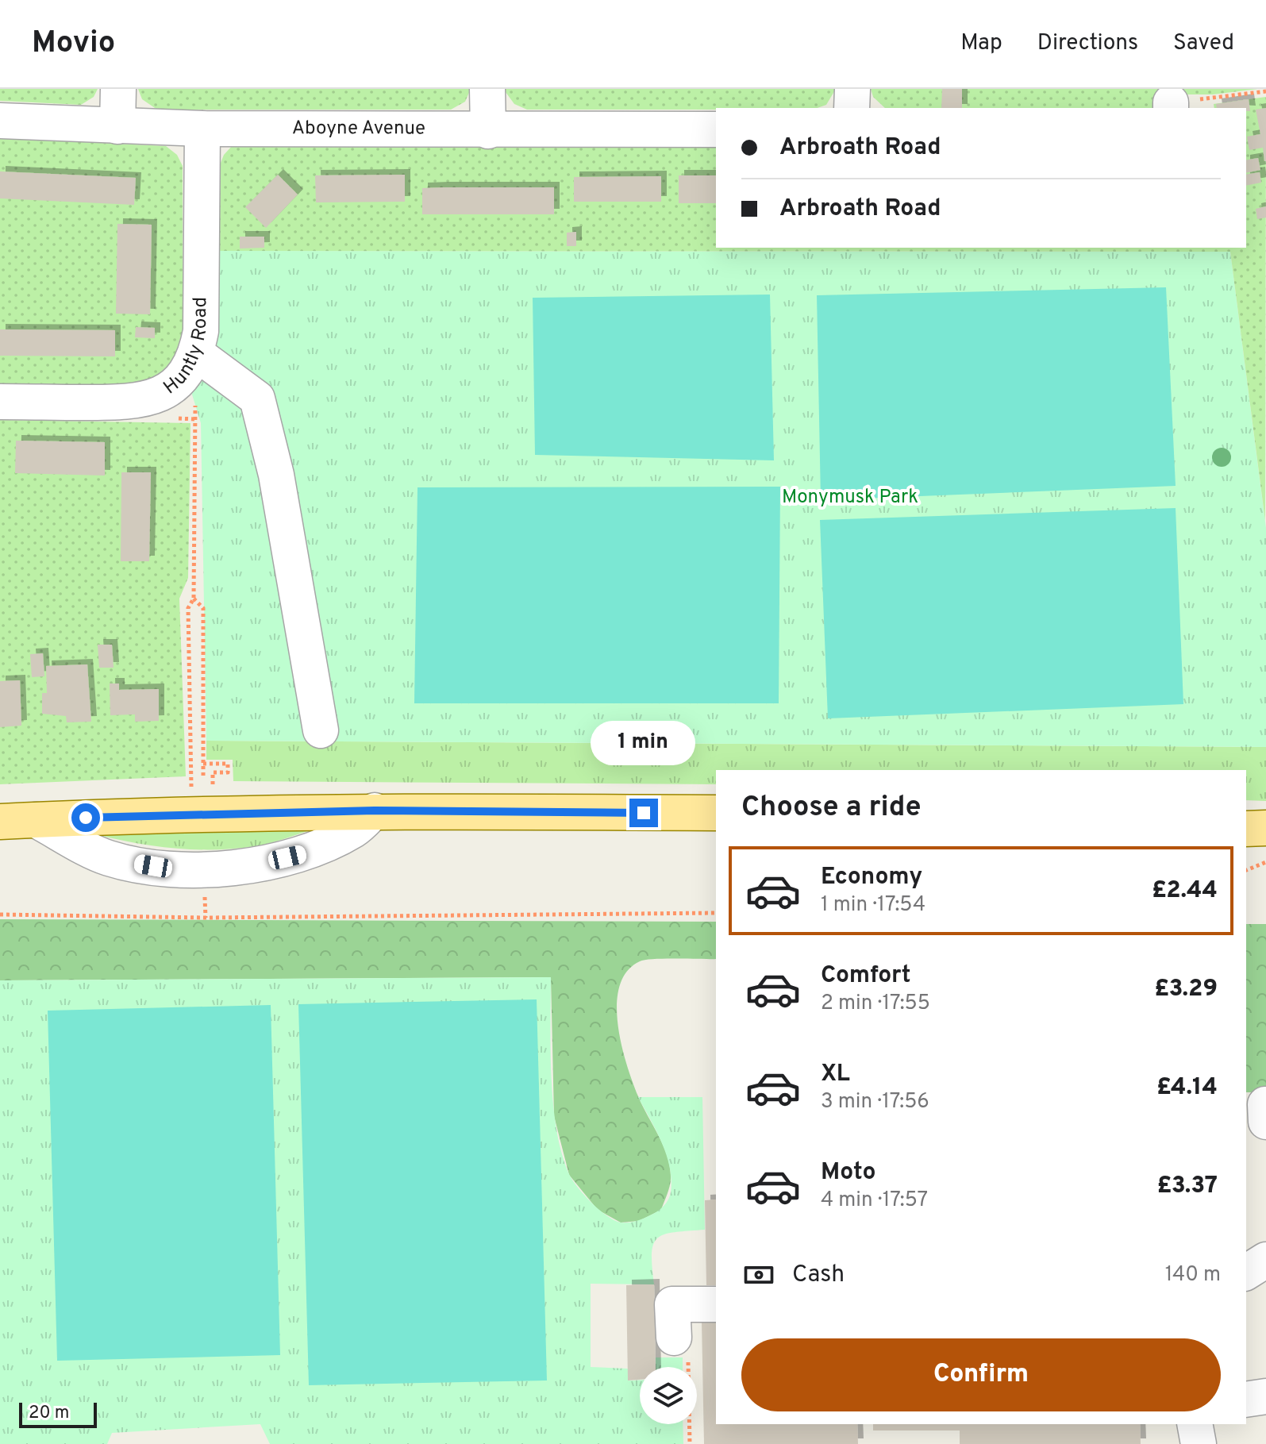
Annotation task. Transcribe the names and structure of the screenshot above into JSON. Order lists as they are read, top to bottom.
{
  "streets": {
    "street": ["Aboyne Avenue", "Huntly Road"]
  },
  "crossings": [
    ["Aboyne Avenue", "Huntly Road"]
  ],
  "parks": ["Monymusk Park"],
  "scale_bar": "20 m",
  "page": {
    "header": "Movio",
    "nav": ["Map", "Directions", "Saved"],
    "banner": ["Arbroath Road", "Arbroath Road"],
    "bubble": "1 min",
    "heading": "Choose a ride",
    "list": [
      {
        "name": "Economy",
        "note": "1 min · 17:54",
        "value": "£2.44"
      },
      {
        "name": "Comfort",
        "note": "2 min · 17:55",
        "value": "£3.29"
      },
      {
        "name": "XL",
        "note": "3 min · 17:56",
        "value": "£4.14"
      },
      {
        "name": "Moto",
        "note": "4 min · 17:57",
        "value": "£3.37"
      }
    ],
    "pay": ["Cash", "140 m"],
    "buttons": "Confirm",
    "scale": "20 m"
  }
}
